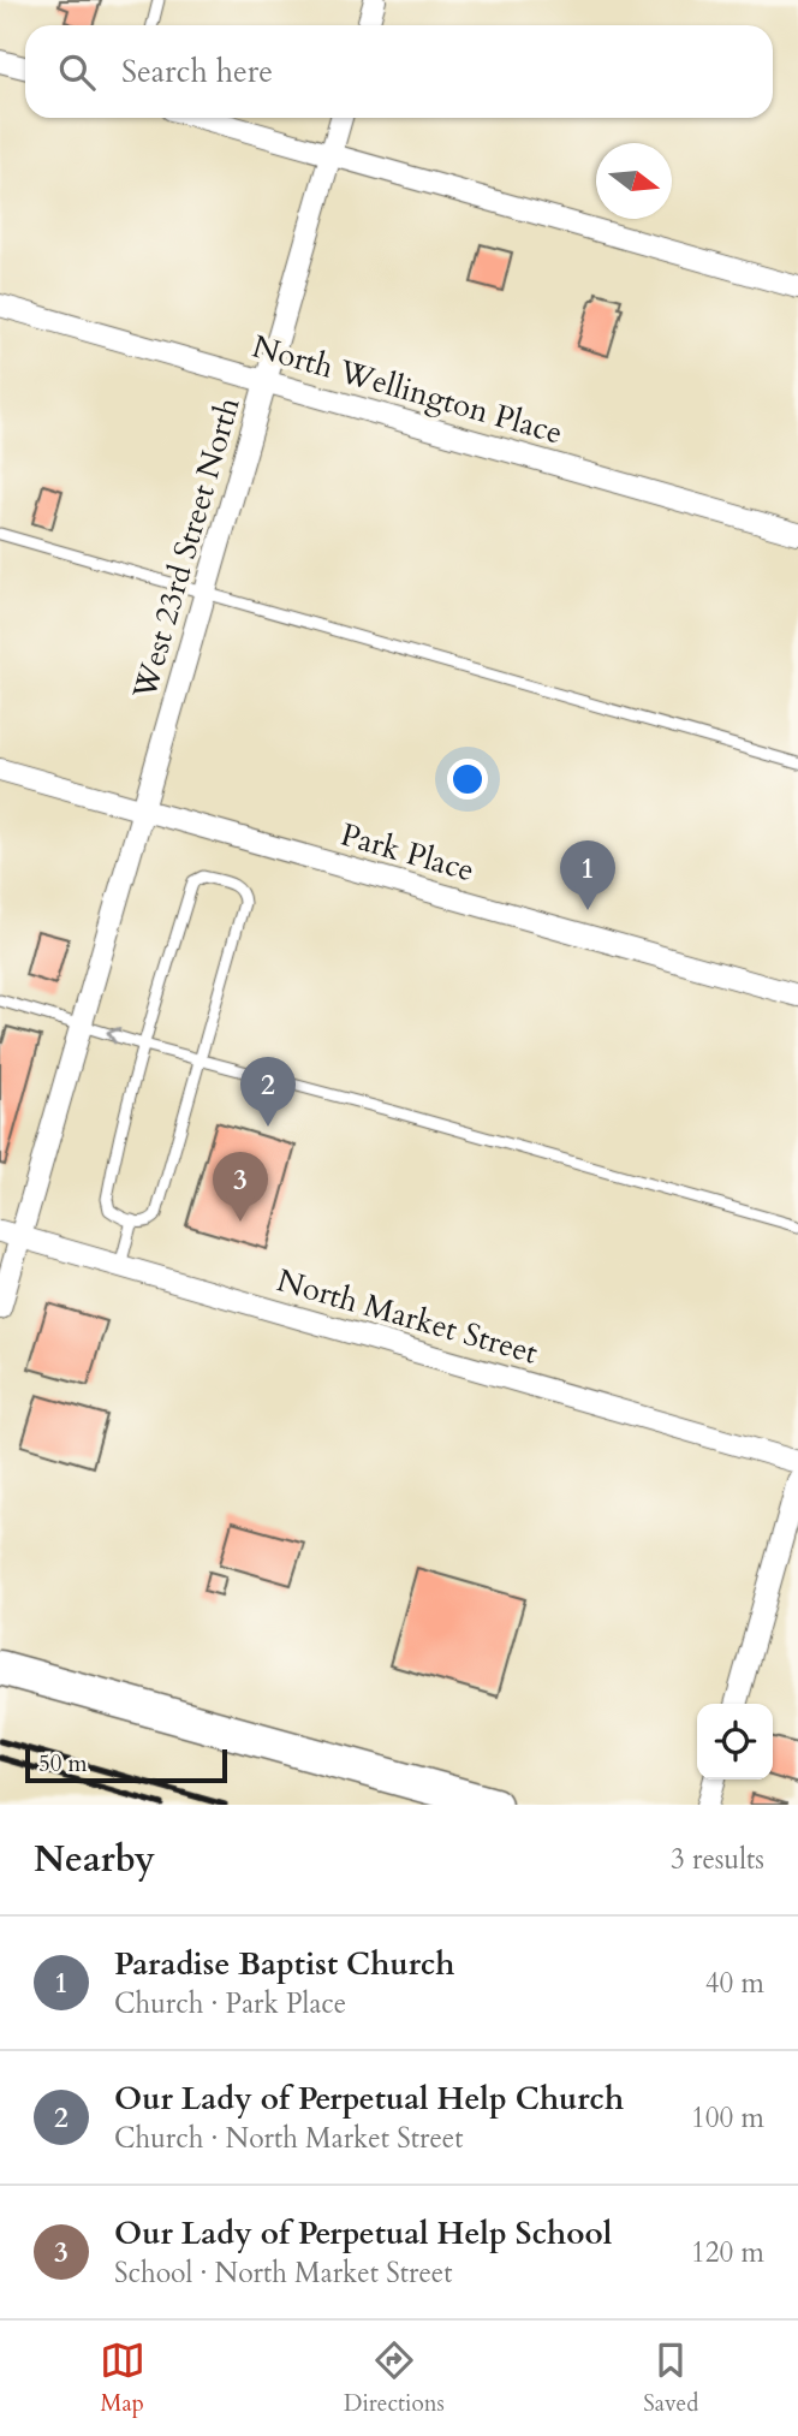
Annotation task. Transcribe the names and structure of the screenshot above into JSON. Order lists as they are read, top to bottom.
{
  "streets": {
    "street": [
      "North Wellington Place",
      "West 23rd Street North",
      "Park Place",
      "North Market Street"
    ]
  },
  "crossings": [
    ["North Wellington Place", "West 23rd Street North"],
    ["West 23rd Street North", "Park Place"],
    ["West 23rd Street North", "North Market Street"]
  ],
  "scale_bar": "50 m",
  "north": "right",
  "page": {
    "search": "Search here",
    "pins": ["1", "2", "3"],
    "scale": "50 m",
    "heading": ["Nearby", "3 results"],
    "list": [
      {
        "mark": "1",
        "name": "Paradise Baptist Church",
        "note": "Church · Park Place",
        "value": "40 m"
      },
      {
        "mark": "2",
        "name": "Our Lady of Perpetual Help Church",
        "note": "Church · North Market Street",
        "value": "100 m"
      },
      {
        "mark": "3",
        "name": "Our Lady of Perpetual Help School",
        "note": "School · North Market Street",
        "value": "120 m"
      }
    ],
    "nav": ["Map", "Directions", "Saved"]
  }
}
